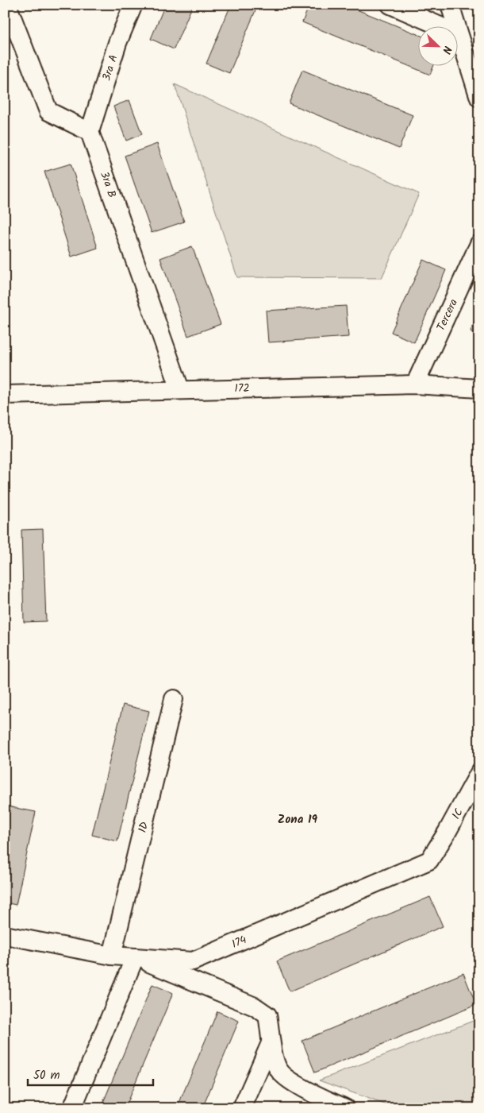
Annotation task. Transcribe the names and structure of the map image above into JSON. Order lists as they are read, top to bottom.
{
  "streets": {
    "street": [
      "3ra A",
      "3ra B",
      "Tercera",
      "172",
      "1C",
      "1D",
      "174"
    ]
  },
  "crossings": [
    ["3ra A", "3ra B"],
    ["3ra B", "172"],
    ["Tercera", "172"],
    ["1C", "174"],
    ["1D", "174"]
  ],
  "districts": ["Zona 19"],
  "scale_bar": "50 m",
  "north": "bottom right"
}
